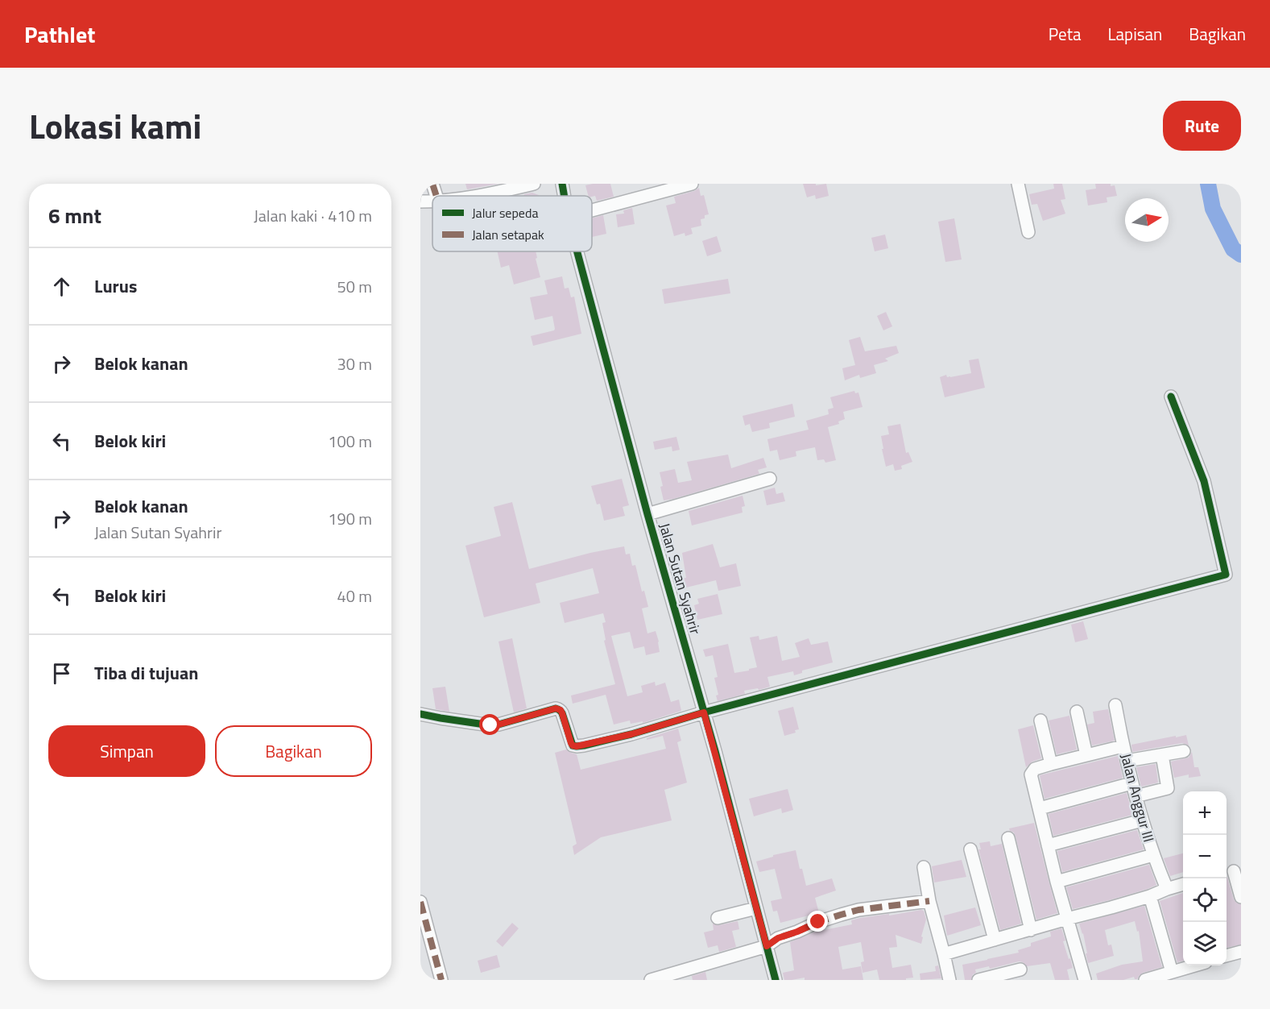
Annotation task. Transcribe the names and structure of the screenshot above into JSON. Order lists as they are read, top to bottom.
{
  "streets": {
    "street": ["Jalan Sutan Syahrir", "Jalan Anggur III"]
  },
  "legend": ["Jalur sepeda", "Jalan setapak"],
  "north": "right",
  "page": {
    "header": "Pathlet",
    "nav": ["Peta", "Lapisan", "Bagikan"],
    "title": "Lokasi kami",
    "buttons": [
      "Rute",
      ["Simpan", "Bagikan"]
    ],
    "heading": ["6 mnt", "Jalan kaki · 410 m"],
    "list": [
      ["Lurus", "50 m"],
      ["Belok kanan", "30 m"],
      ["Belok kiri", "100 m"],
      ["Belok kanan", "Jalan Sutan Syahrir", "190 m"],
      ["Belok kiri", "40 m"],
      "Tiba di tujuan"
    ],
    "map_buttons": ["+", "−"]
  }
}
